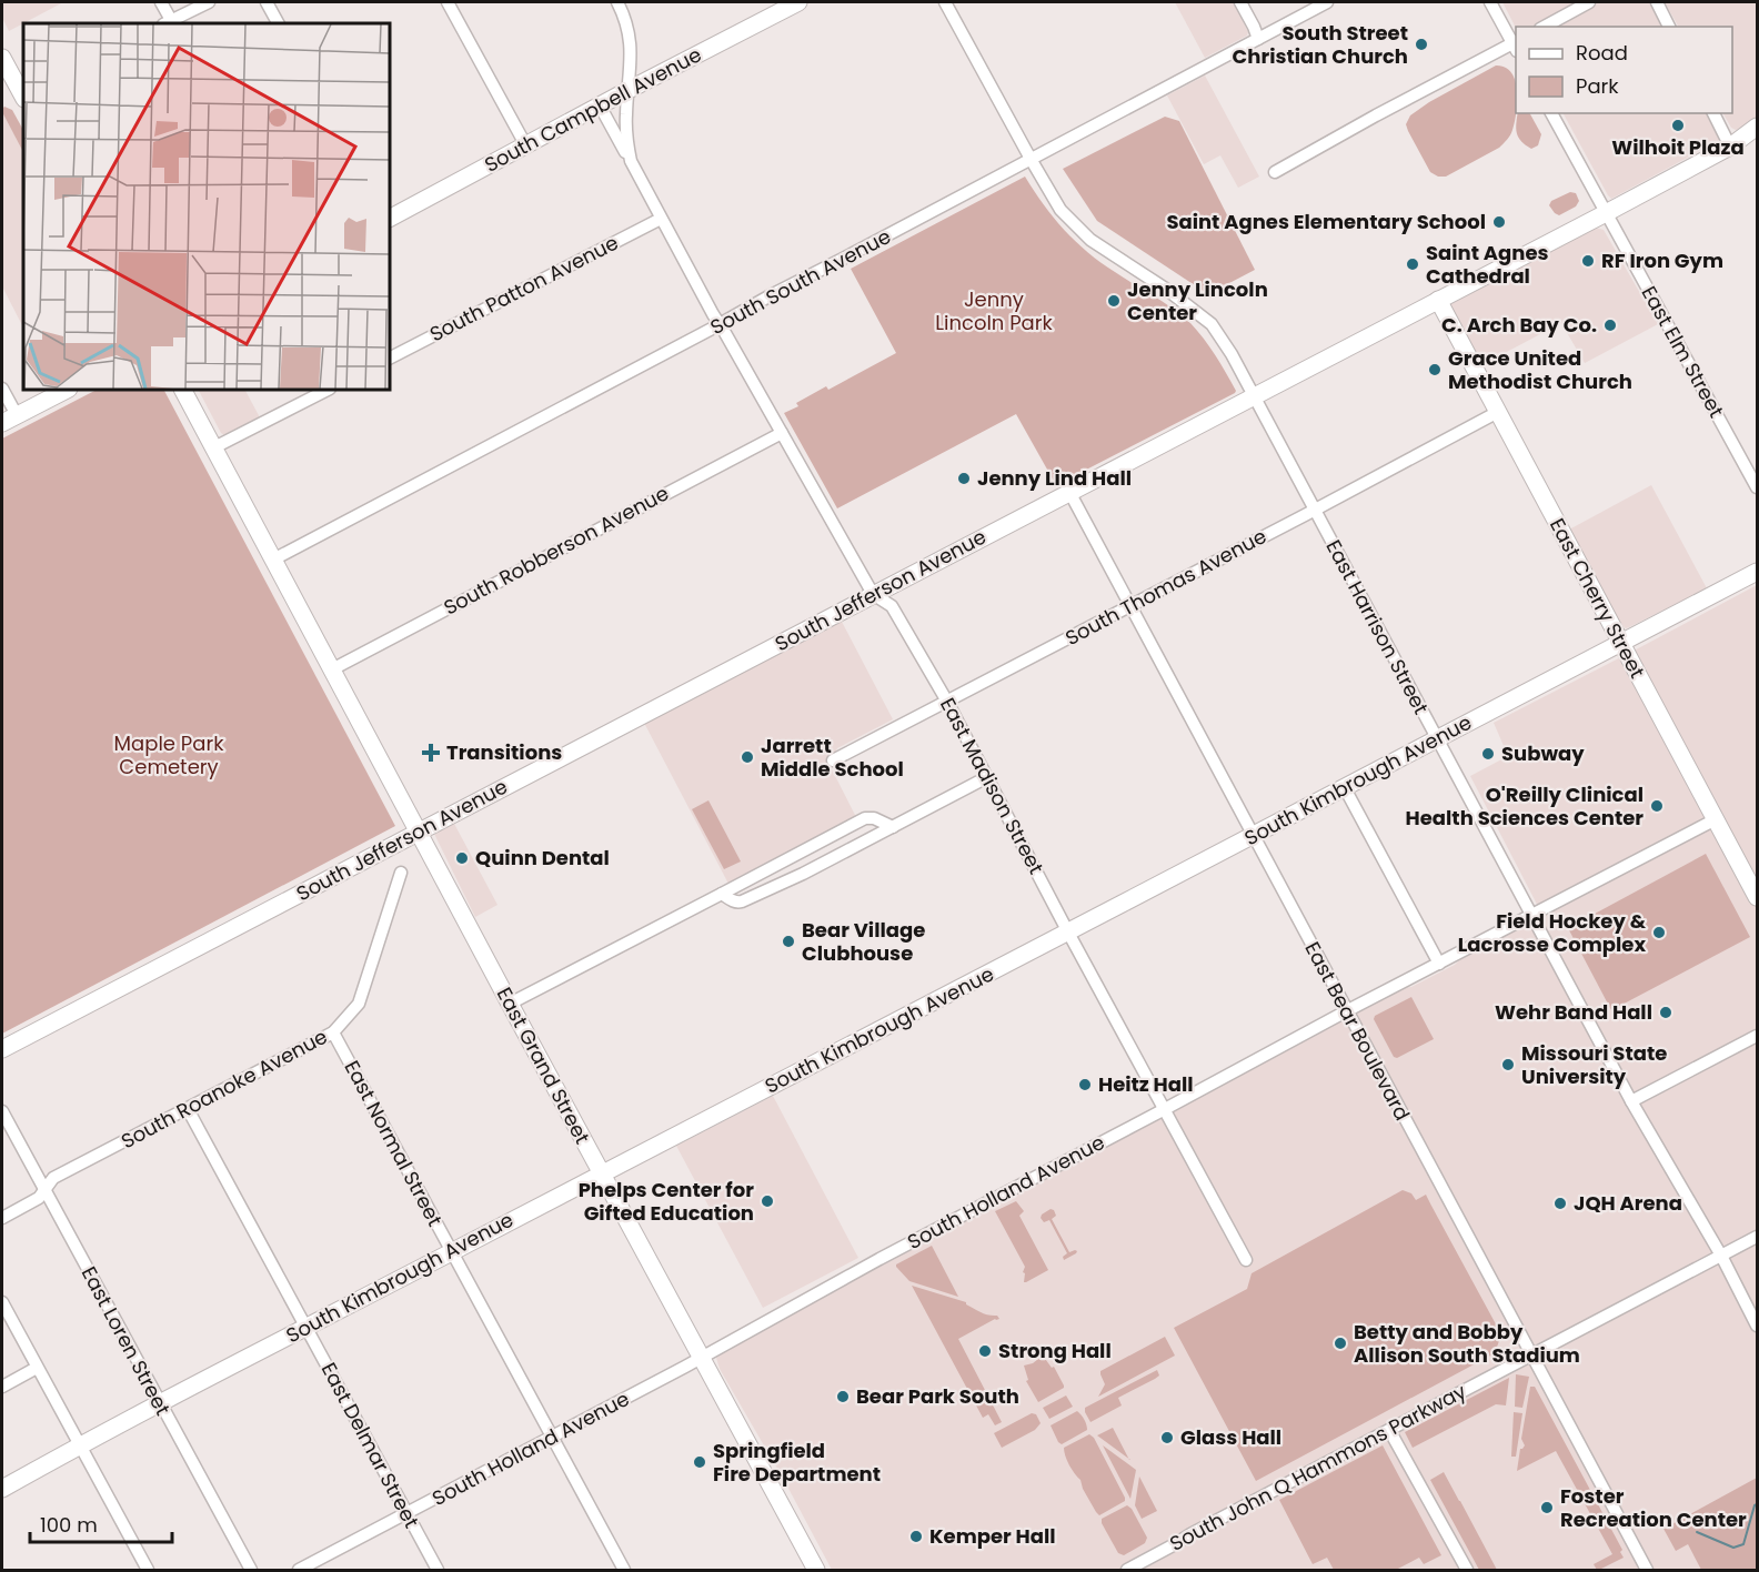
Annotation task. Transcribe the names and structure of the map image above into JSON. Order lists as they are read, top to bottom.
{
  "streets": {
    "main road": [
      "South Campbell Avenue",
      "South Jefferson Avenue",
      "East Cherry Street",
      "South Kimbrough Avenue",
      "East Grand Street"
    ],
    "street": [
      "South South Avenue",
      "South Patton Avenue",
      "East Elm Street",
      "South Robberson Avenue",
      "South Thomas Avenue",
      "East Harrison Street",
      "East Madison Street",
      "East Bear Boulevard",
      "South Roanoke Avenue",
      "East Normal Street",
      "South Holland Avenue",
      "East Loren Street",
      "East Delmar Street",
      "South John Q Hammons Parkway"
    ]
  },
  "crossings": [
    ["South Campbell Avenue", "East Madison Street"],
    ["South South Avenue", "East Harrison Street"],
    ["South South Avenue", "East Madison Street"],
    ["South South Avenue", "East Grand Street"],
    ["South Patton Avenue", "East Madison Street"],
    ["East Elm Street", "South Jefferson Avenue"],
    ["South Robberson Avenue", "East Madison Street"],
    ["South Robberson Avenue", "East Grand Street"],
    ["South Thomas Avenue", "East Cherry Street"],
    ["South Thomas Avenue", "East Harrison Street"],
    ["South Thomas Avenue", "East Madison Street"],
    ["South Thomas Avenue", "East Bear Boulevard"],
    ["South Jefferson Avenue", "East Cherry Street"],
    ["South Jefferson Avenue", "East Harrison Street"],
    ["South Jefferson Avenue", "East Madison Street"],
    ["South Jefferson Avenue", "East Bear Boulevard"],
    ["South Jefferson Avenue", "East Grand Street"],
    ["East Cherry Street", "South Kimbrough Avenue"],
    ["East Cherry Street", "South Holland Avenue"],
    ["East Harrison Street", "South Kimbrough Avenue"],
    ["East Harrison Street", "South Holland Avenue"],
    ["East Harrison Street", "South John Q Hammons Parkway"],
    ["South Kimbrough Avenue", "East Madison Street"],
    ["South Kimbrough Avenue", "East Bear Boulevard"],
    ["South Kimbrough Avenue", "East Grand Street"],
    ["South Kimbrough Avenue", "East Normal Street"],
    ["South Kimbrough Avenue", "East Loren Street"],
    ["South Kimbrough Avenue", "East Delmar Street"],
    ["East Madison Street", "South Holland Avenue"],
    ["East Bear Boulevard", "South Holland Avenue"],
    ["East Bear Boulevard", "South John Q Hammons Parkway"],
    ["East Grand Street", "South Holland Avenue"],
    ["South Roanoke Avenue", "East Normal Street"],
    ["South Roanoke Avenue", "East Loren Street"],
    ["South Roanoke Avenue", "East Delmar Street"],
    ["East Normal Street", "South Holland Avenue"],
    ["South Holland Avenue", "East Delmar Street"]
  ],
  "parks": ["Jenny Lincoln Park", "Maple Park Cemetery"],
  "places": {
    "other": [
      "South Street Christian Church",
      "Wilhoit Plaza",
      "Saint Agnes Elementary School",
      "RF Iron Gym",
      "Saint Agnes Cathedral",
      "Jenny Lincoln Center",
      "C. Arch Bay Co.",
      "Grace United Methodist Church",
      "Jenny Lind Hall",
      "Subway",
      "Jarrett Middle School",
      "O'Reilly Clinical Health Sciences Center",
      "Quinn Dental",
      "Field Hockey & Lacrosse Complex",
      "Bear Village Clubhouse",
      "Wehr Band Hall",
      "Missouri State University",
      "Heitz Hall",
      "Phelps Center for Gifted Education",
      "JQH Arena",
      "Betty and Bobby Allison South Stadium",
      "Strong Hall",
      "Bear Park South",
      "Glass Hall",
      "Springfield Fire Department",
      "Foster Recreation Center",
      "Kemper Hall"
    ],
    "health": ["Transitions"]
  },
  "legend": ["Road", "Park"],
  "scale_bar": "100 m"
}
